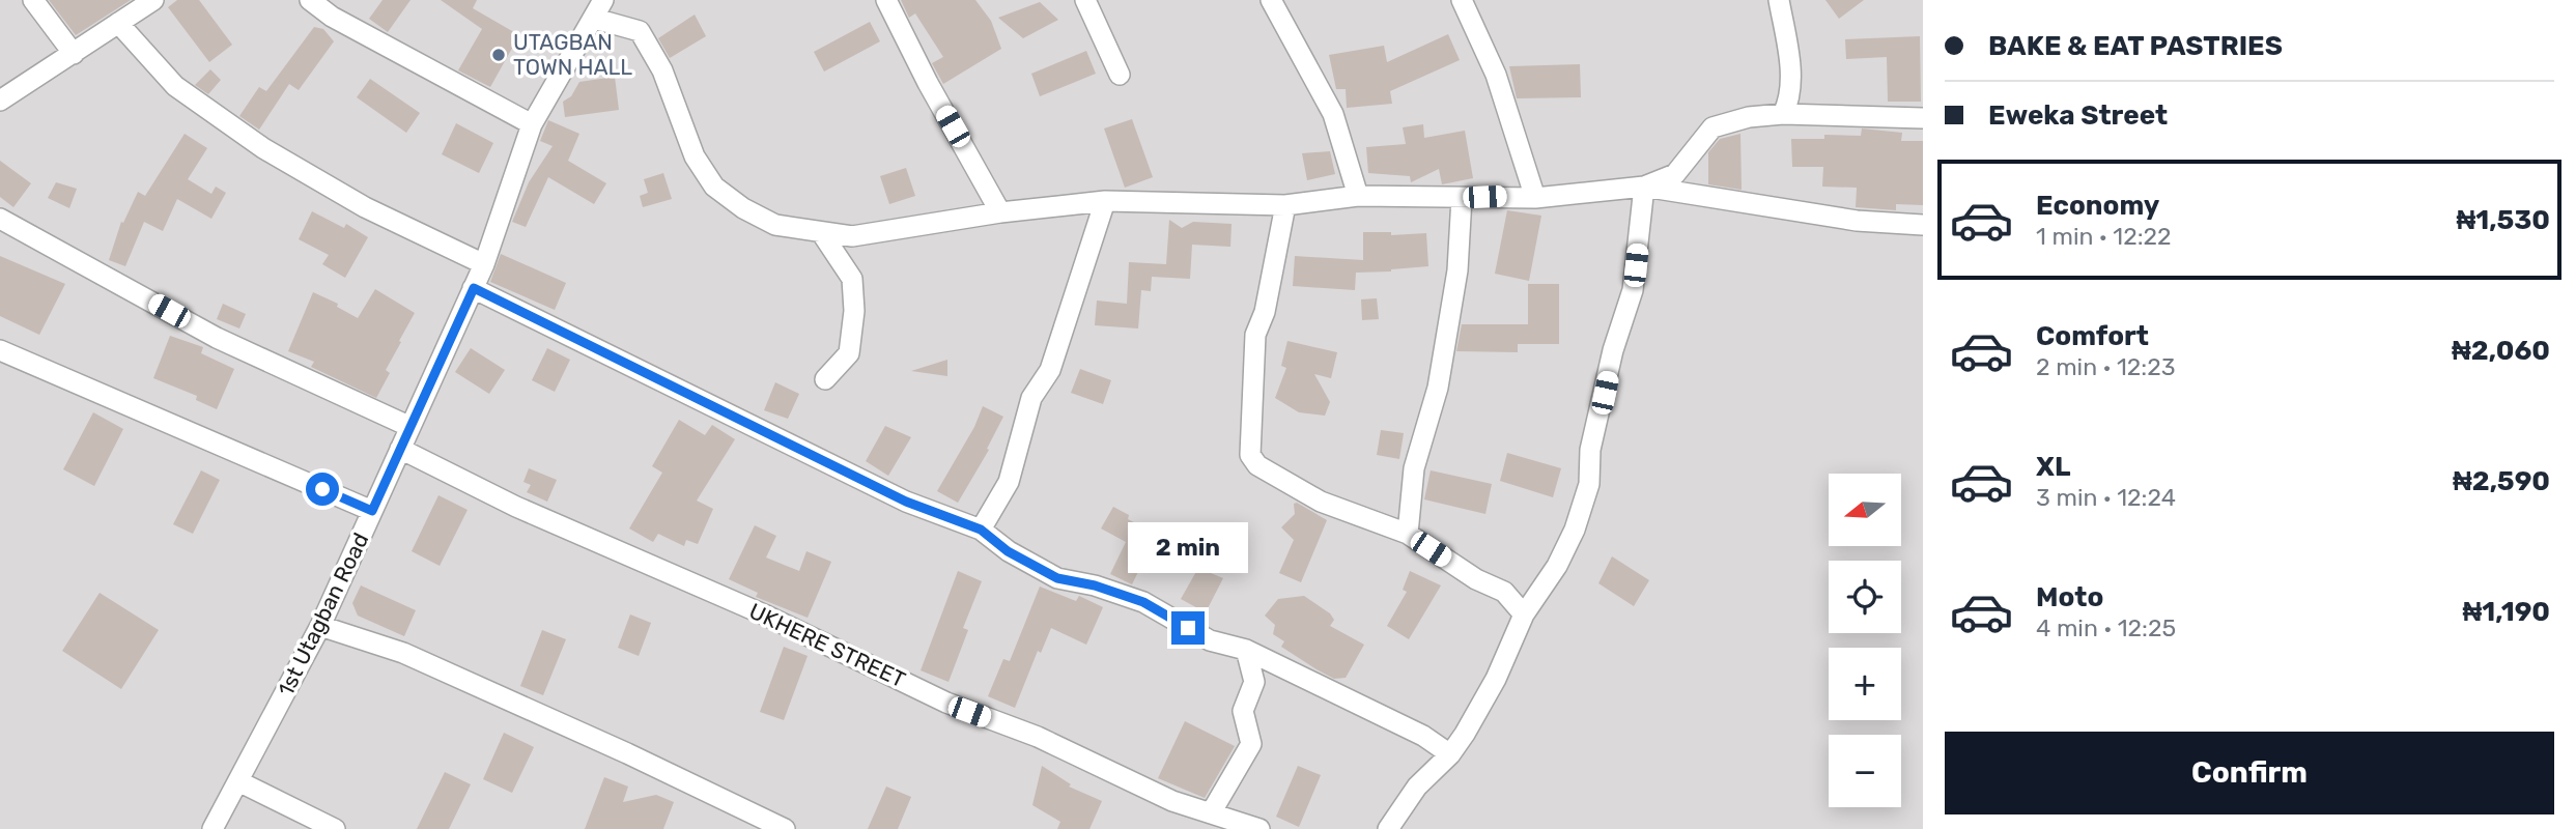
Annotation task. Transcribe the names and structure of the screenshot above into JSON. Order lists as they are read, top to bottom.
{
  "streets": {
    "street": ["1st Utagban Road", "UKHERE STREET"]
  },
  "crossings": [
    ["1st Utagban Road", "UKHERE STREET"]
  ],
  "places": ["UTAGBAN TOWN HALL"],
  "north": "left",
  "page": {
    "banner": ["BAKE & EAT PASTRIES", "Eweka Street"],
    "list": [
      {
        "name": "Economy",
        "note": "1 min · 12:22",
        "value": "₦1,530"
      },
      {
        "name": "Comfort",
        "note": "2 min · 12:23",
        "value": "₦2,060"
      },
      {
        "name": "XL",
        "note": "3 min · 12:24",
        "value": "₦2,590"
      },
      {
        "name": "Moto",
        "note": "4 min · 12:25",
        "value": "₦1,190"
      }
    ],
    "map_buttons": ["+", "−"],
    "bubble": "2 min",
    "buttons": "Confirm"
  }
}
